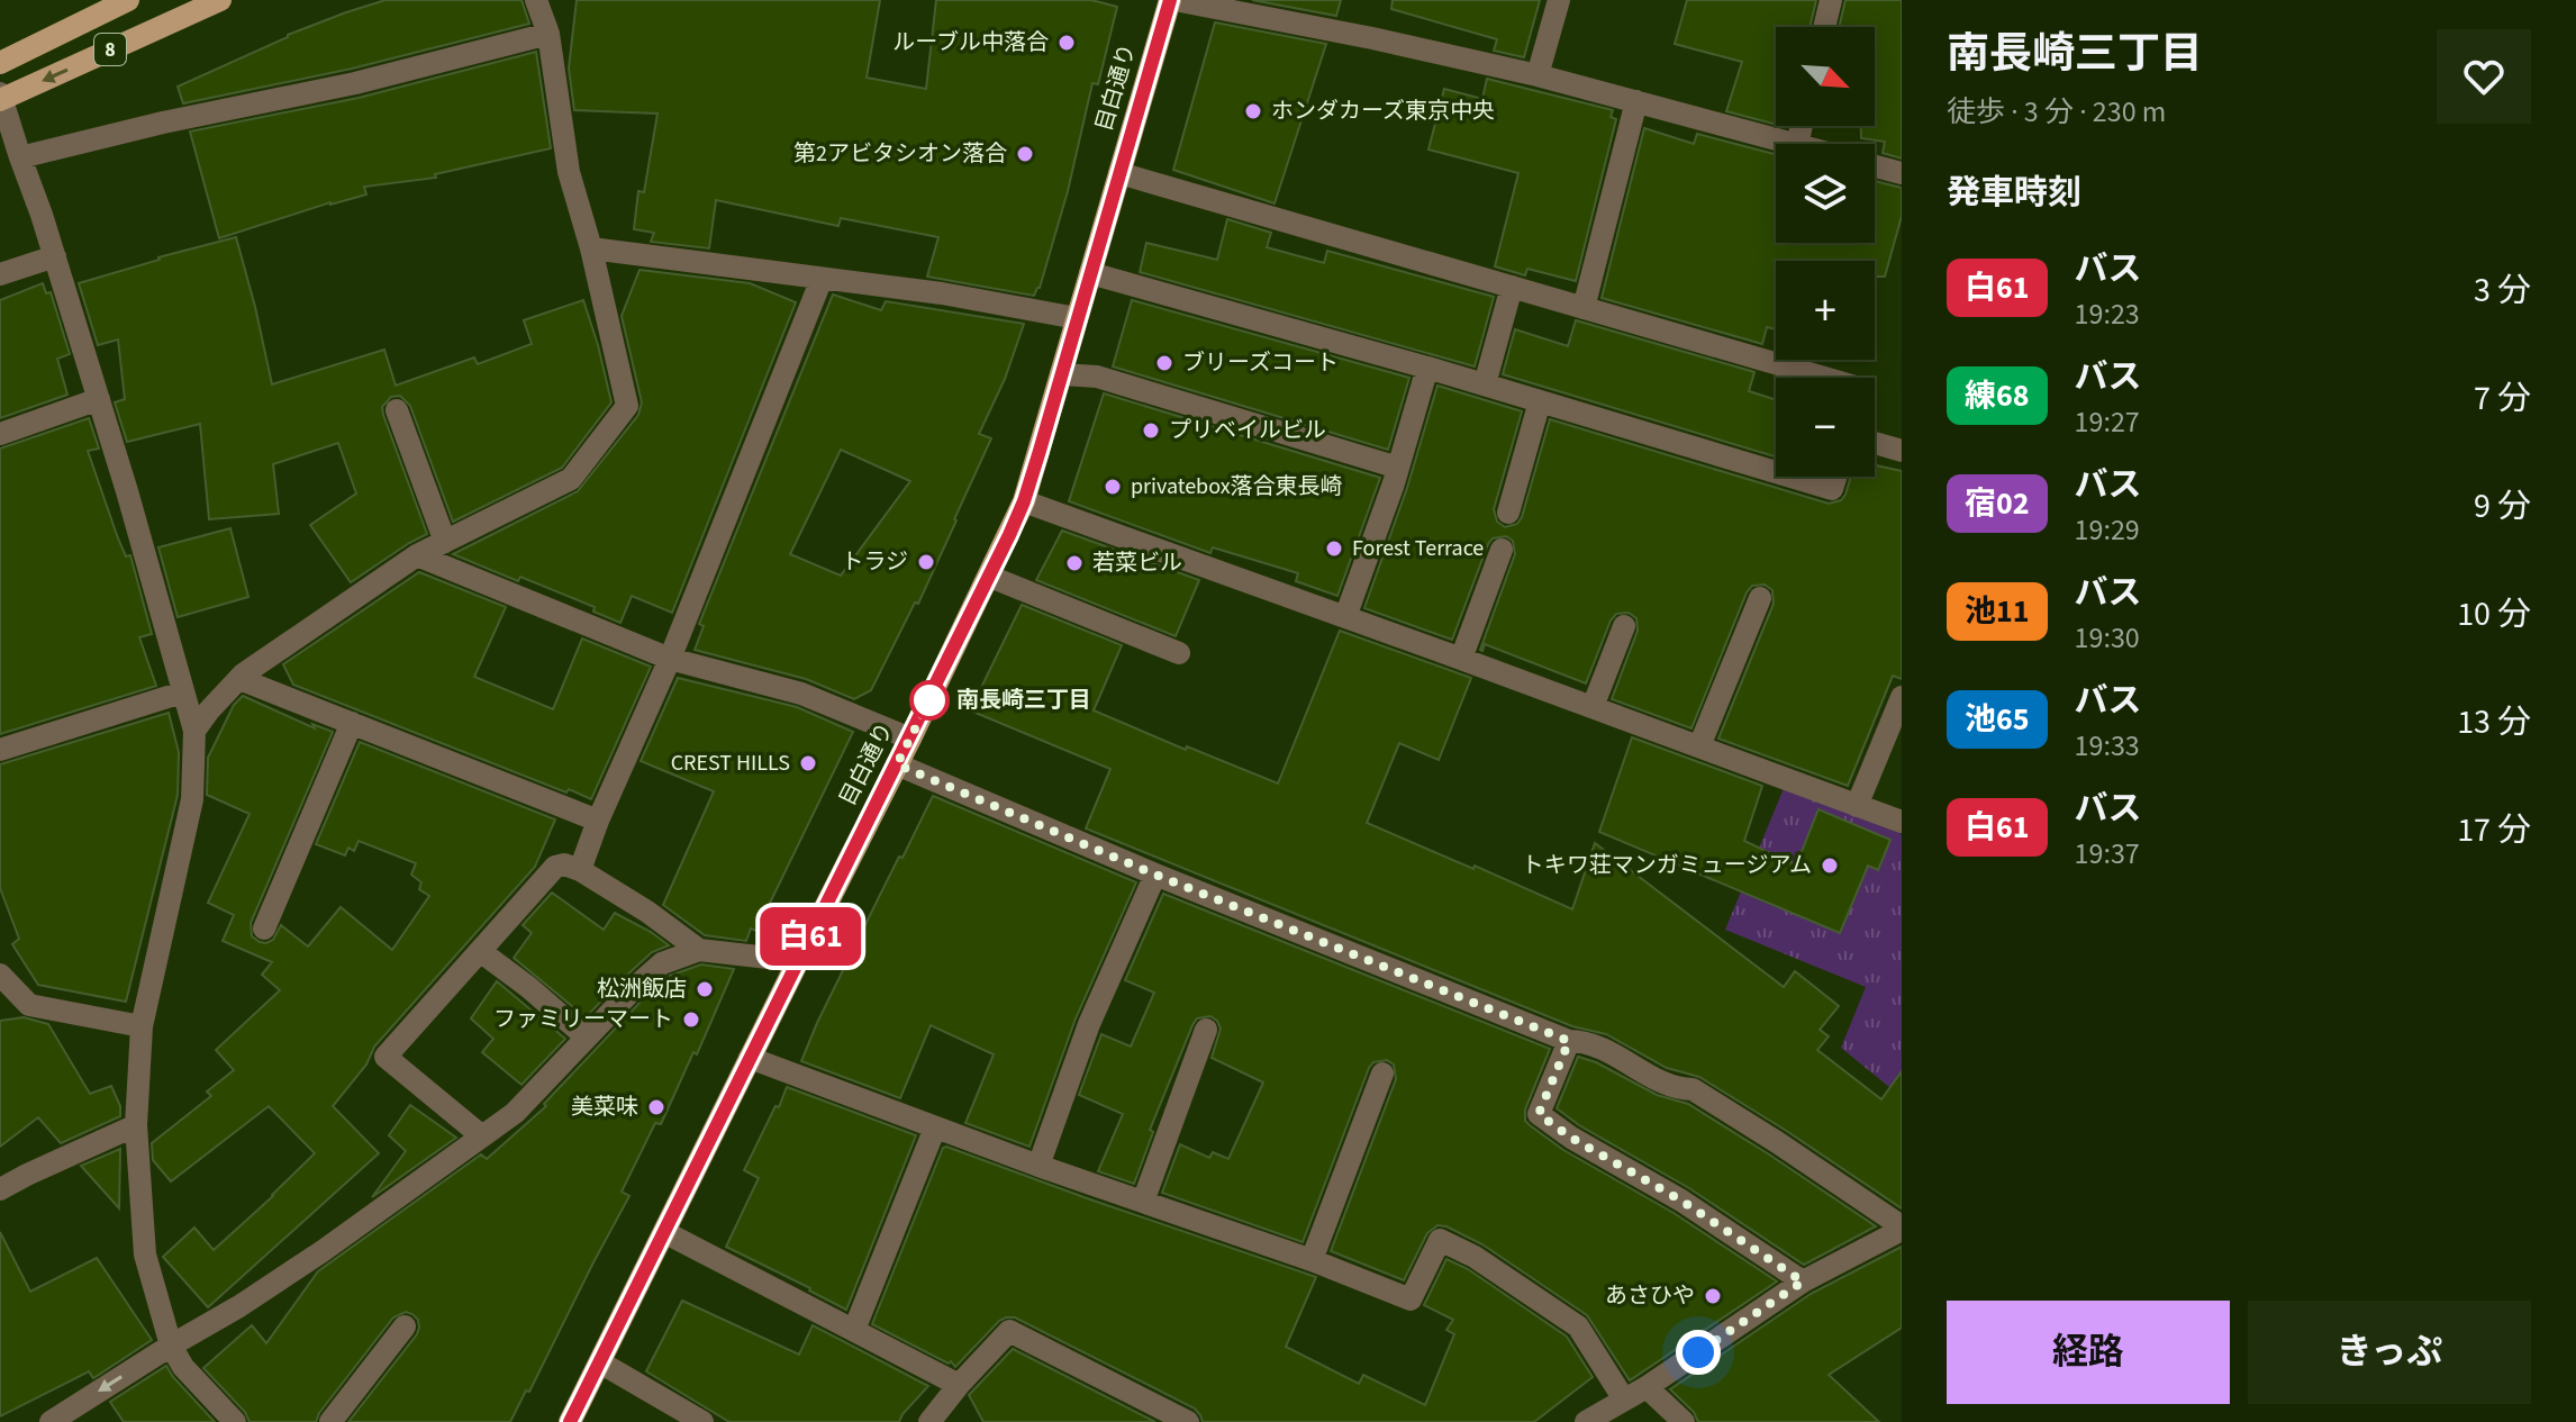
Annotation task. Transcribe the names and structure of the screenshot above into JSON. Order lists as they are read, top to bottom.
{
  "streets": {
    "main road": ["8", "目白通り"]
  },
  "places": [
    "ルーブル中落合",
    "ホンダカーズ東京中央",
    "第2アビタシオン落合",
    "ブリーズコート",
    "プリベイルビル",
    "privatebox落合東長崎",
    "Forest Terrace",
    "トラジ",
    "若菜ビル",
    "南長崎三丁目",
    "CREST HILLS",
    "トキワ荘マンガミュージアム",
    "松洲飯店",
    "ファミリーマート",
    "美菜味",
    "あさひや"
  ],
  "lines": ["bus line 白61"],
  "north": "bottom right",
  "page": {
    "on_map": "白61",
    "heading": [
      ["南長崎三丁目", "徒歩 · 3 分 · 230 m"],
      "発車時刻"
    ],
    "map_buttons": ["+", "−"],
    "list": [
      {
        "mark": "白61",
        "name": "バス",
        "note": "19:23",
        "value": "3 分"
      },
      {
        "mark": "練68",
        "name": "バス",
        "note": "19:27",
        "value": "7 分"
      },
      {
        "mark": "宿02",
        "name": "バス",
        "note": "19:29",
        "value": "9 分"
      },
      {
        "mark": "池11",
        "name": "バス",
        "note": "19:30",
        "value": "10 分"
      },
      {
        "mark": "池65",
        "name": "バス",
        "note": "19:33",
        "value": "13 分"
      },
      {
        "mark": "白61",
        "name": "バス",
        "note": "19:37",
        "value": "17 分"
      }
    ],
    "buttons": ["経路", "きっぷ"]
  }
}
